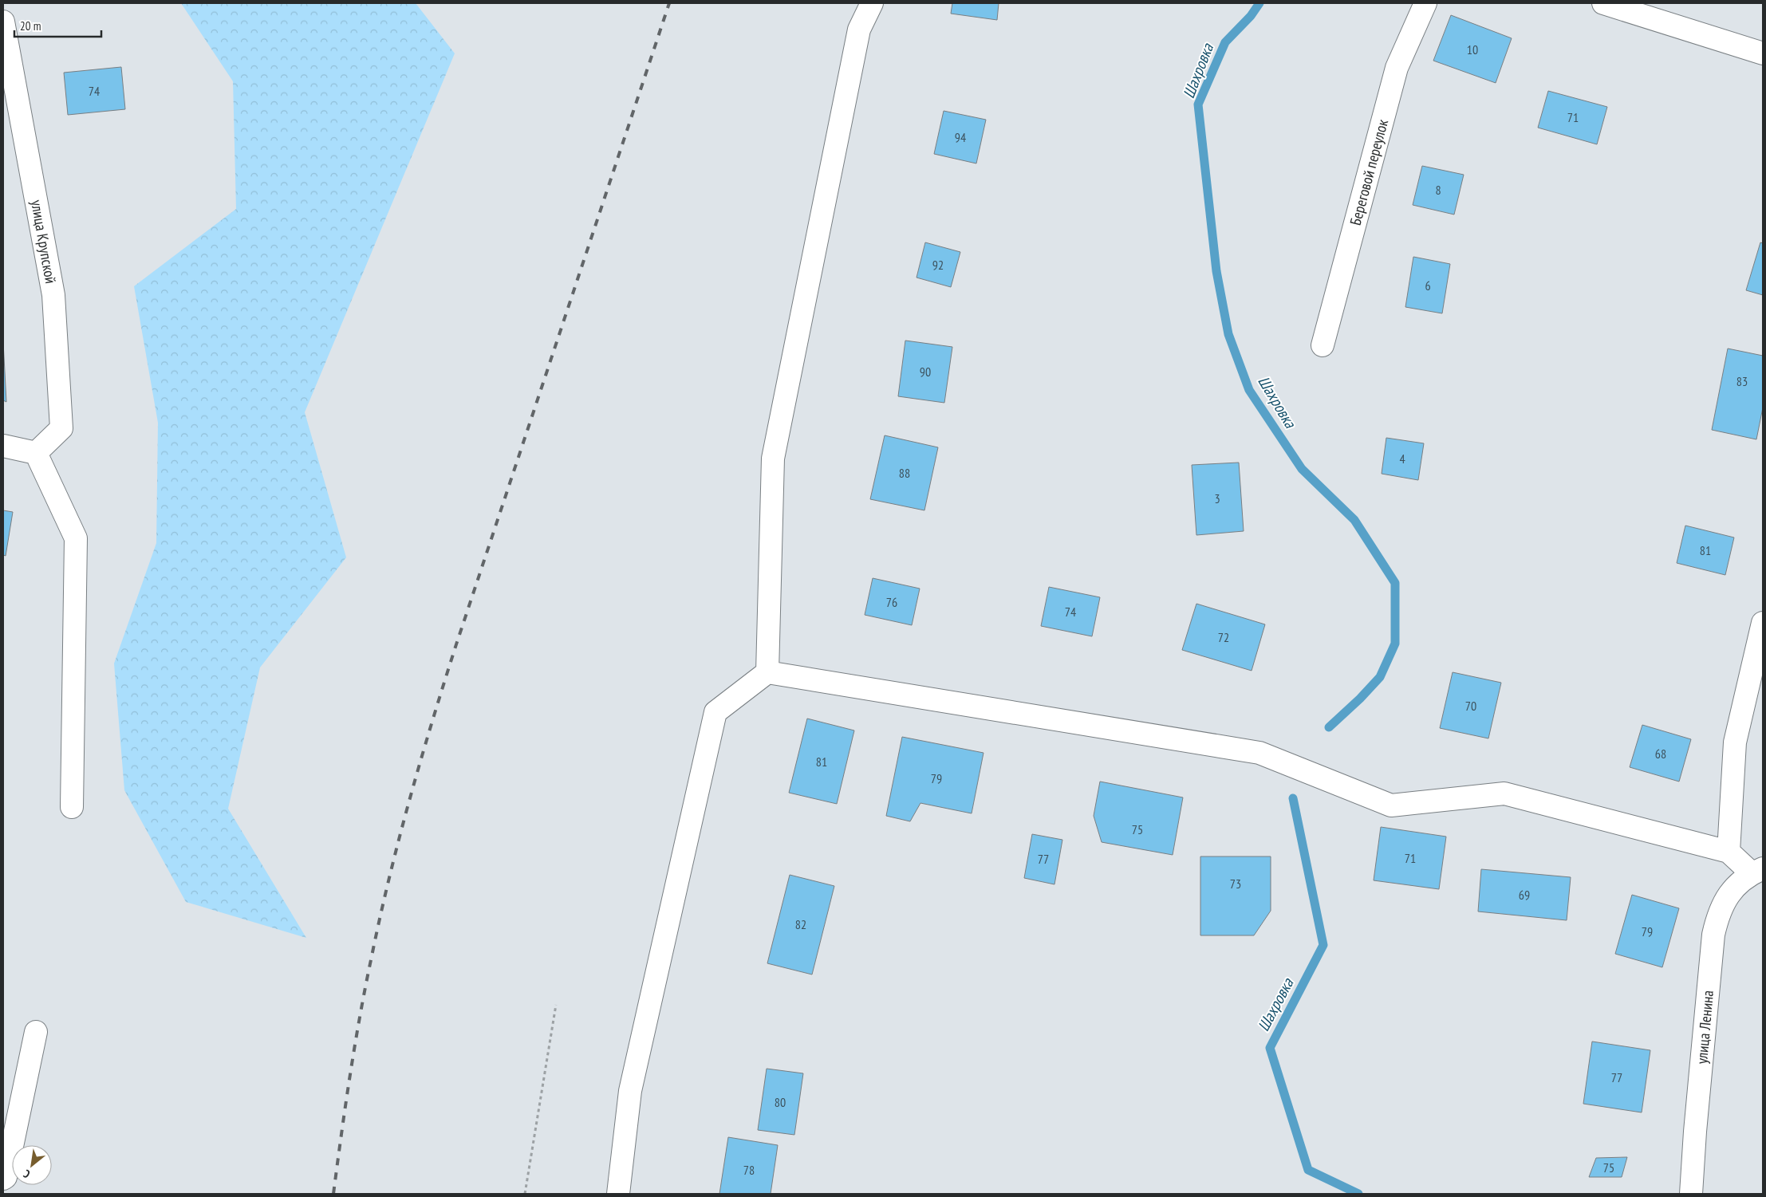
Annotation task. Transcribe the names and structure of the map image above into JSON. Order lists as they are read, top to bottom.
{
  "streets": {
    "street": ["Береговой переулок", "улица Крупской", "улица Ленина"]
  },
  "water": ["Шахровка"],
  "house_numbers": [
    "10",
    "74",
    "71",
    "94",
    "8",
    "92",
    "6",
    "90",
    "83",
    "4",
    "88",
    "3",
    "81",
    "76",
    "74",
    "72",
    "70",
    "68",
    "81",
    "79",
    "75",
    "71",
    "77",
    "73",
    "69",
    "82",
    "79",
    "77",
    "80",
    "75",
    "78"
  ],
  "scale_bar": "20 m",
  "north": "bottom left"
}
